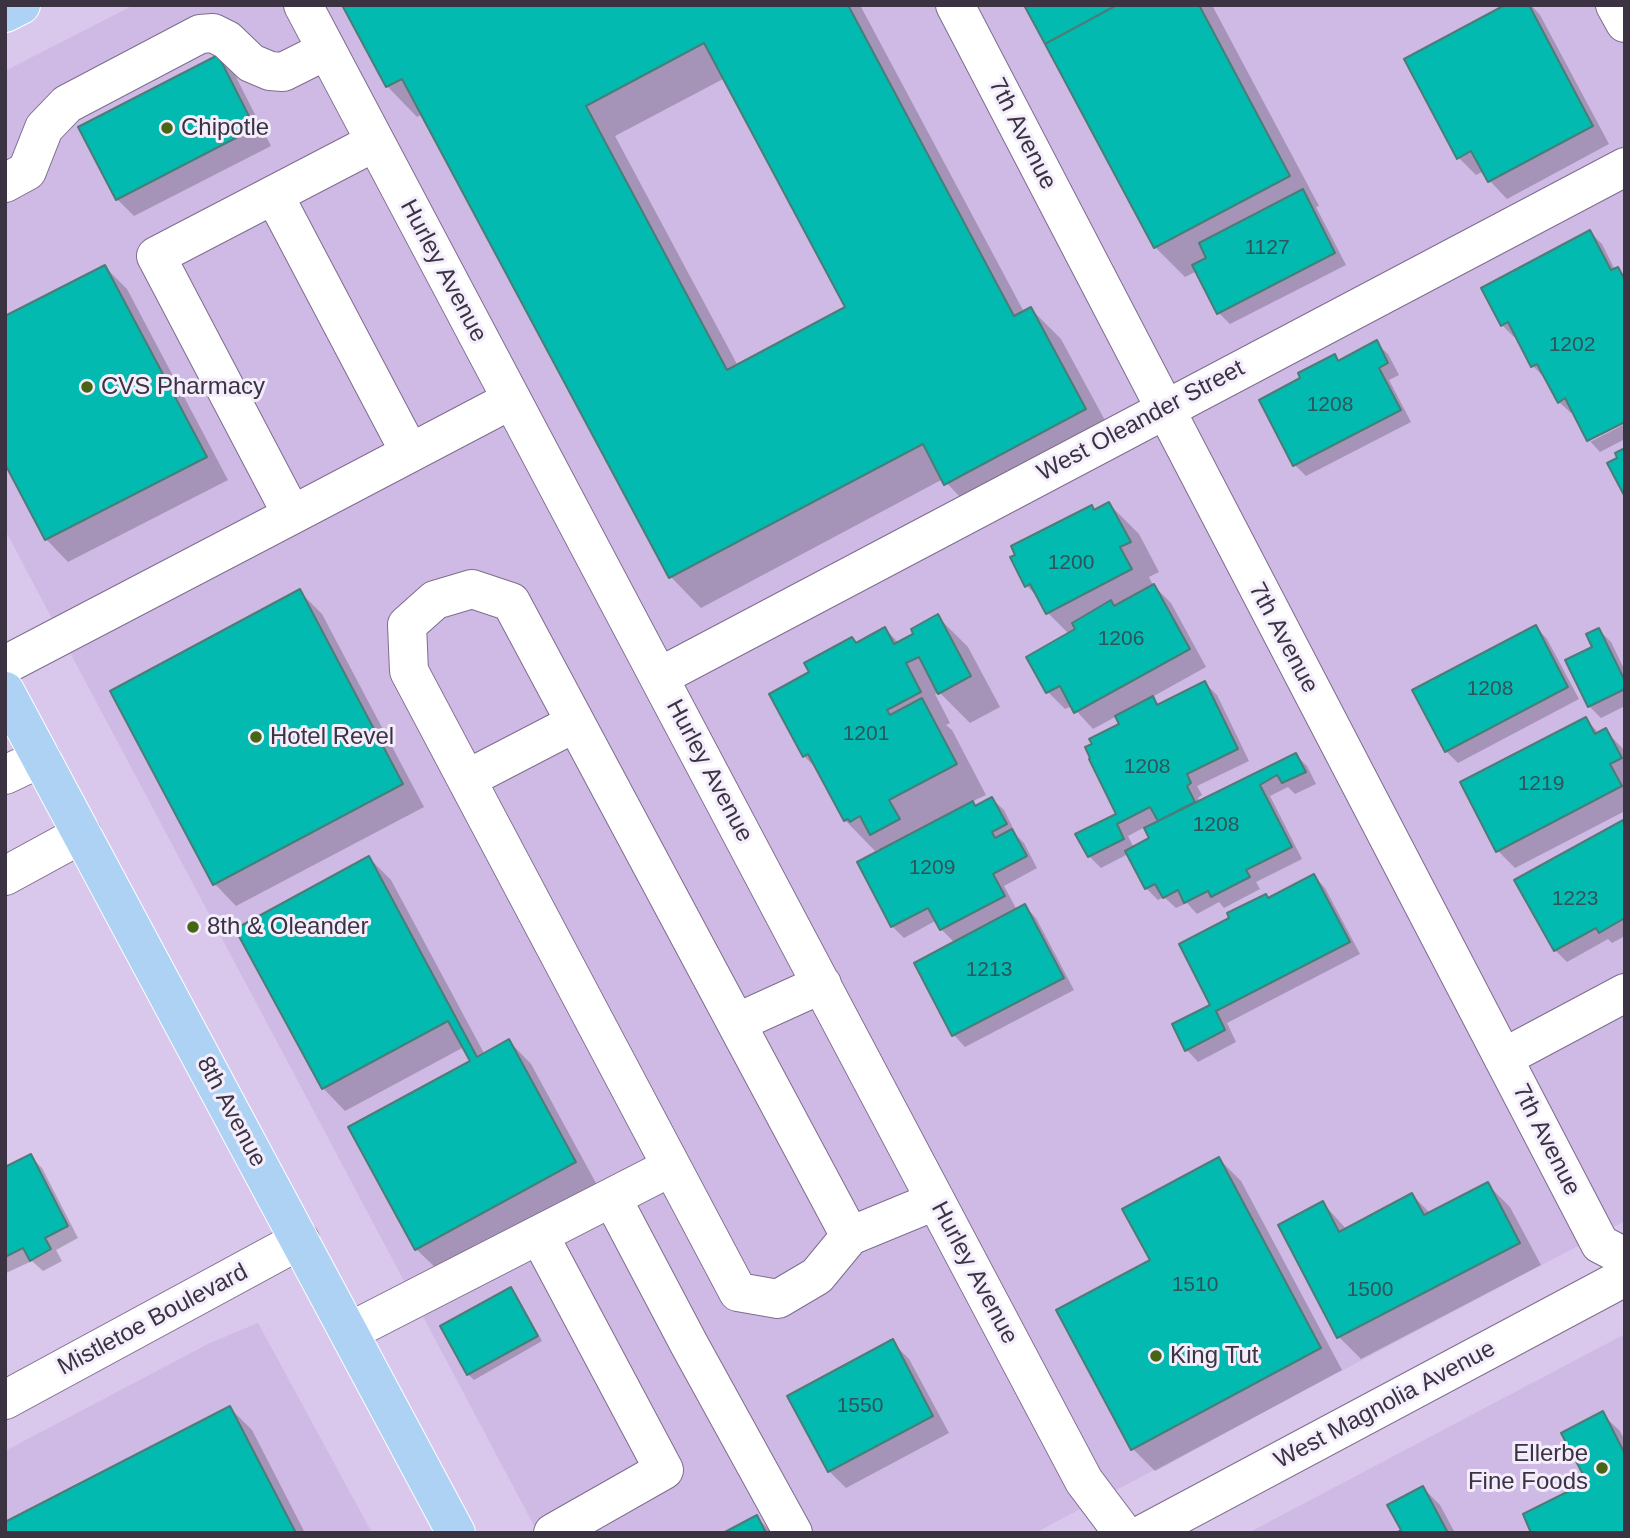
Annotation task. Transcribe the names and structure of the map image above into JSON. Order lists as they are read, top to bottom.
{
  "streets": {
    "main road": ["8th Avenue"],
    "street": [
      "7th Avenue",
      "Hurley Avenue",
      "West Oleander Street",
      "Mistletoe Boulevard",
      "West Magnolia Avenue"
    ]
  },
  "crossings": [
    ["7th Avenue", "West Oleander Street"],
    ["Hurley Avenue", "West Oleander Street"],
    ["8th Avenue", "Mistletoe Boulevard"]
  ],
  "places": [
    "Chipotle",
    "CVS Pharmacy",
    "Hotel Revel",
    "8th & Oleander",
    "King Tut",
    "Ellerbe Fine Foods"
  ],
  "house_numbers": [
    "1127",
    "1202",
    "1208",
    "1200",
    "1206",
    "1208",
    "1201",
    "1208",
    "1219",
    "1208",
    "1209",
    "1223",
    "1213",
    "1510",
    "1500",
    "1550"
  ]
}
